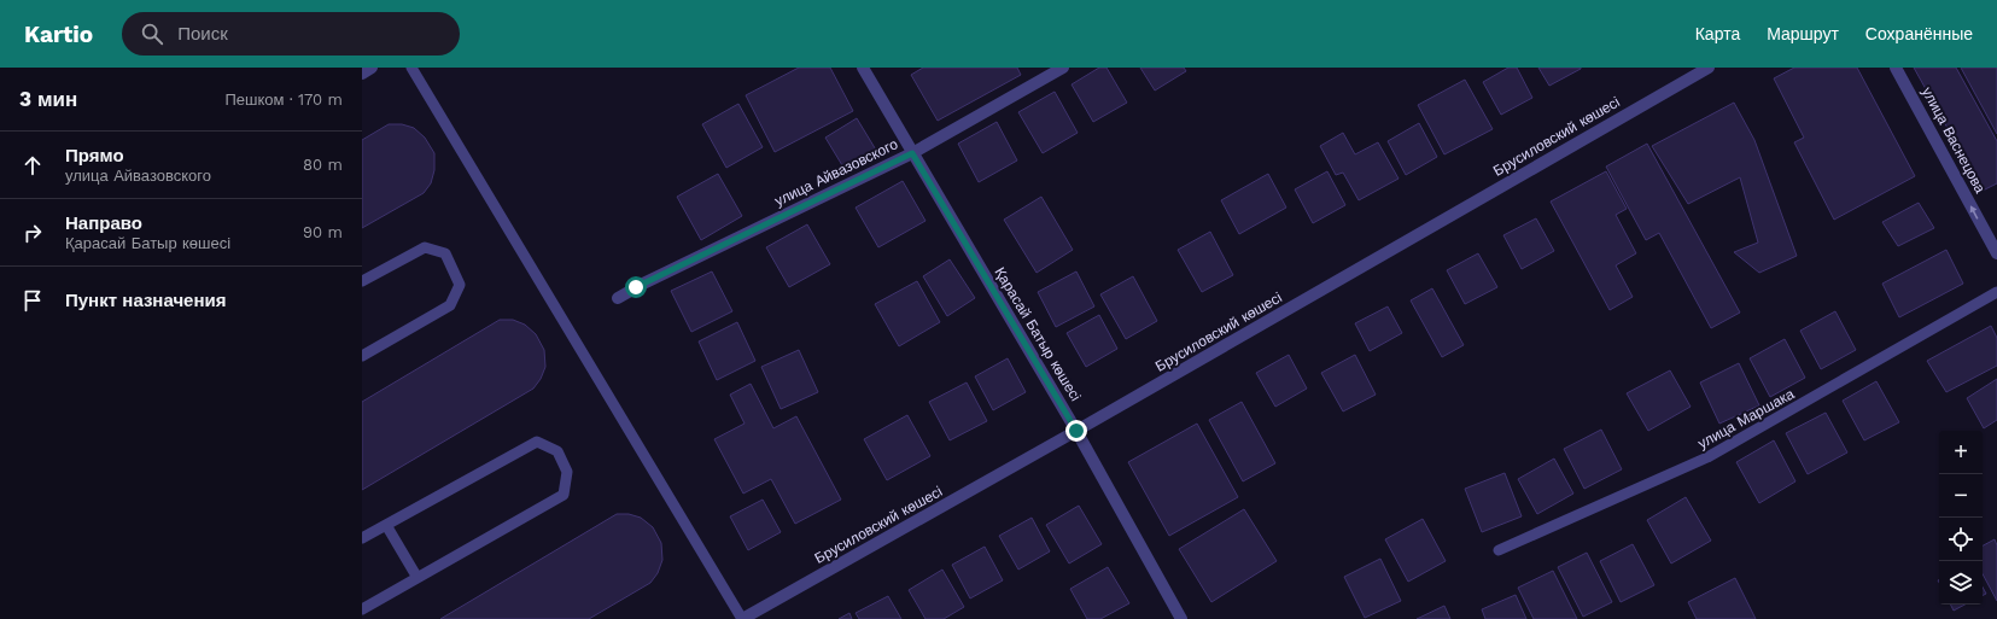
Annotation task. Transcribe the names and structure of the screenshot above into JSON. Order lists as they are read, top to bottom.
{
  "streets": {
    "street": [
      "Брусиловский көшесі",
      "улица Васнецова",
      "улица Айвазовского",
      "Қарасай Батыр көшесі"
    ],
    "lane": ["улица Маршака"]
  },
  "crossings": [
    ["Брусиловский көшесі", "Қарасай Батыр көшесі"],
    ["улица Айвазовского", "Қарасай Батыр көшесі"]
  ],
  "one_way": ["улица Васнецова"],
  "page": {
    "header": "Kartio",
    "search": "Поиск",
    "nav": ["Карта", "Маршрут", "Сохранённые"],
    "heading": ["3 мин", "Пешком · 170 m"],
    "list": [
      ["Прямо", "улица Айвазовского", "80 m"],
      ["Направо", "Қарасай Батыр көшесі", "90 m"],
      "Пункт назначения"
    ],
    "map_buttons": ["+", "−"]
  }
}
